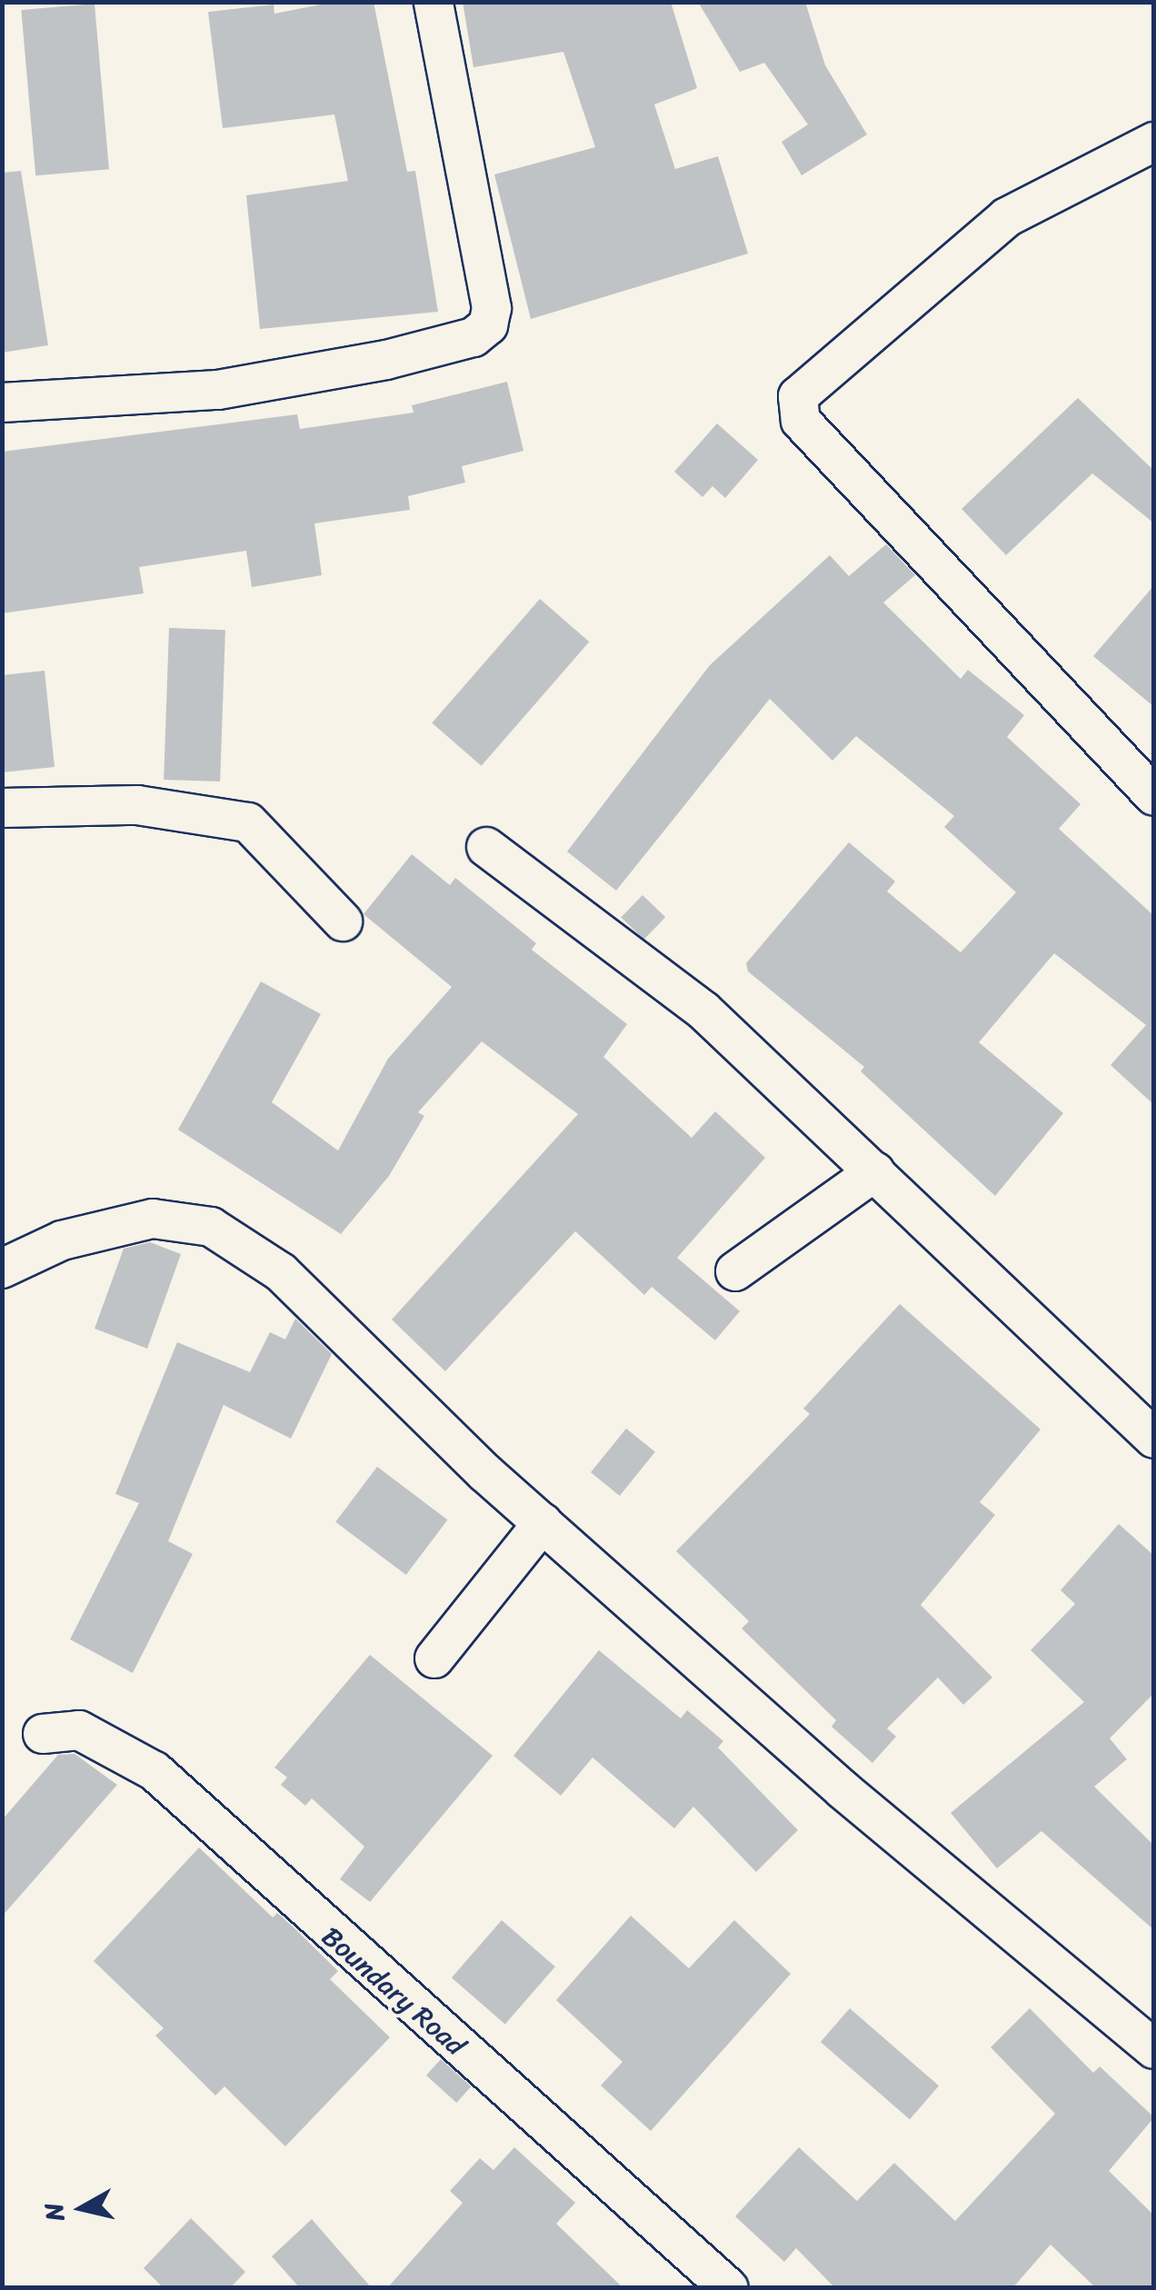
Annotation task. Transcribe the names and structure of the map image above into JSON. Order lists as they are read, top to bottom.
{
  "streets": {
    "street": ["Boundary Road"]
  },
  "north": "left"
}
